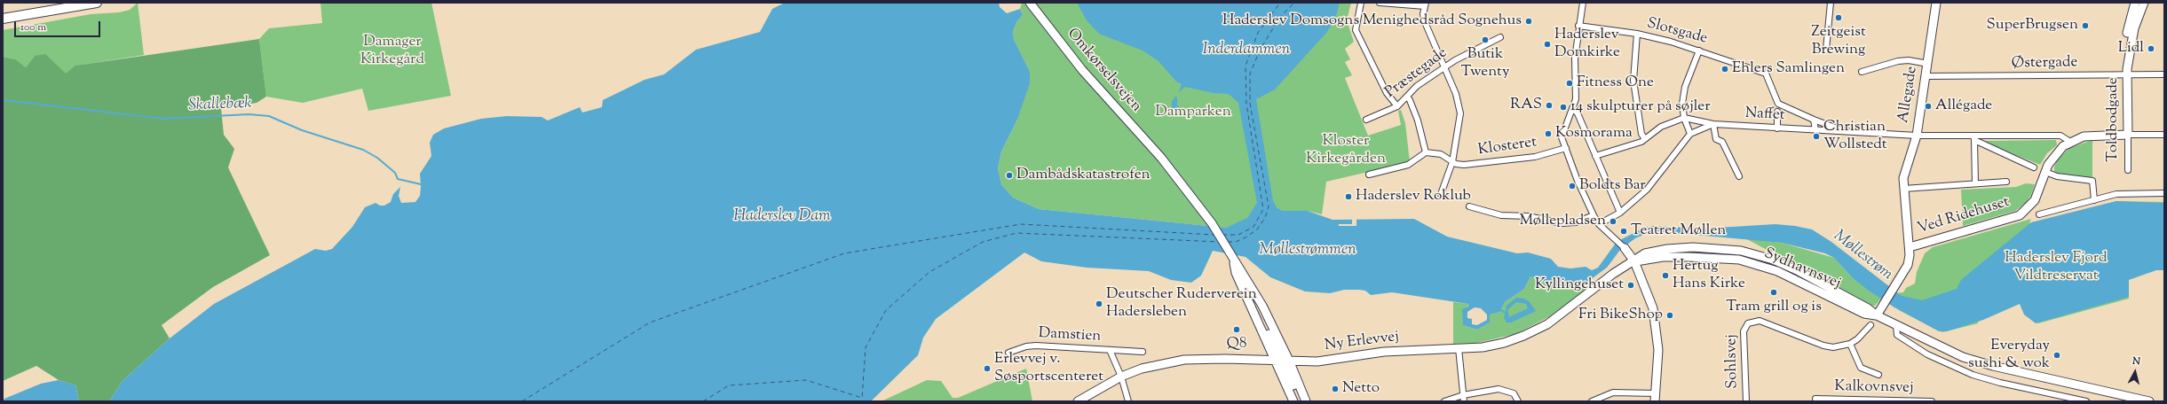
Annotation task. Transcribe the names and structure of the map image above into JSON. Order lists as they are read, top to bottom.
{
  "streets": {
    "street": [
      "Slotsgade",
      "Østergade",
      "Omkørselsvejen",
      "Præstegade",
      "Allegade",
      "Naffet",
      "Toldbodgade",
      "Klosteret",
      "Ved Ridehuset",
      "Sydhavnsvej",
      "Damstien",
      "Ny Erlevvej",
      "Sohlsvej",
      "Kalkovnsvej"
    ]
  },
  "crossings": [
    ["Slotsgade", "Naffet"],
    ["Østergade", "Allegade"],
    ["Østergade", "Toldbodgade"],
    ["Omkørselsvejen", "Ny Erlevvej"],
    ["Præstegade", "Klosteret"],
    ["Allegade", "Naffet"],
    ["Allegade", "Ved Ridehuset"],
    ["Allegade", "Sydhavnsvej"],
    ["Naffet", "Ved Ridehuset"],
    ["Sydhavnsvej", "Ny Erlevvej"],
    ["Damstien", "Ny Erlevvej"]
  ],
  "water": [
    "Inderdammen",
    "Skallebæk",
    "Haderslev Dam",
    "Møllestrømmen",
    "Møllestrøm"
  ],
  "parks": [
    "Damager Kirkegård",
    "Damparken",
    "Kloster Kirkegården",
    "Haderslev Fjord Vildtreservat"
  ],
  "places": [
    "Zeitgeist Brewing",
    "Haderslev Domsogns Menighedsråd Sognehus",
    "SuperBrugsen",
    "Butik Twenty",
    "Haderslev Domkirke",
    "Lidl",
    "Ehlers Samlingen",
    "Fitness One",
    "RAS",
    "Allégade",
    "14 skulpturer på søjler",
    "Kosmorama",
    "Christian Wollstedt",
    "Dambådskatastrofen",
    "Boldts Bar",
    "Haderslev Roklub",
    "Møllepladsen",
    "Teatret Møllen",
    "Hertug Hans Kirke",
    "Kyllingehuset",
    "Tram grill og is",
    "Deutscher Ruderverein Hadersleben",
    "Fri BikeShop",
    "Q8",
    "Everyday sushi & wok",
    "Erlevvej v. Søsportscenteret",
    "Netto"
  ],
  "scale_bar": "100 m",
  "north": "top"
}
